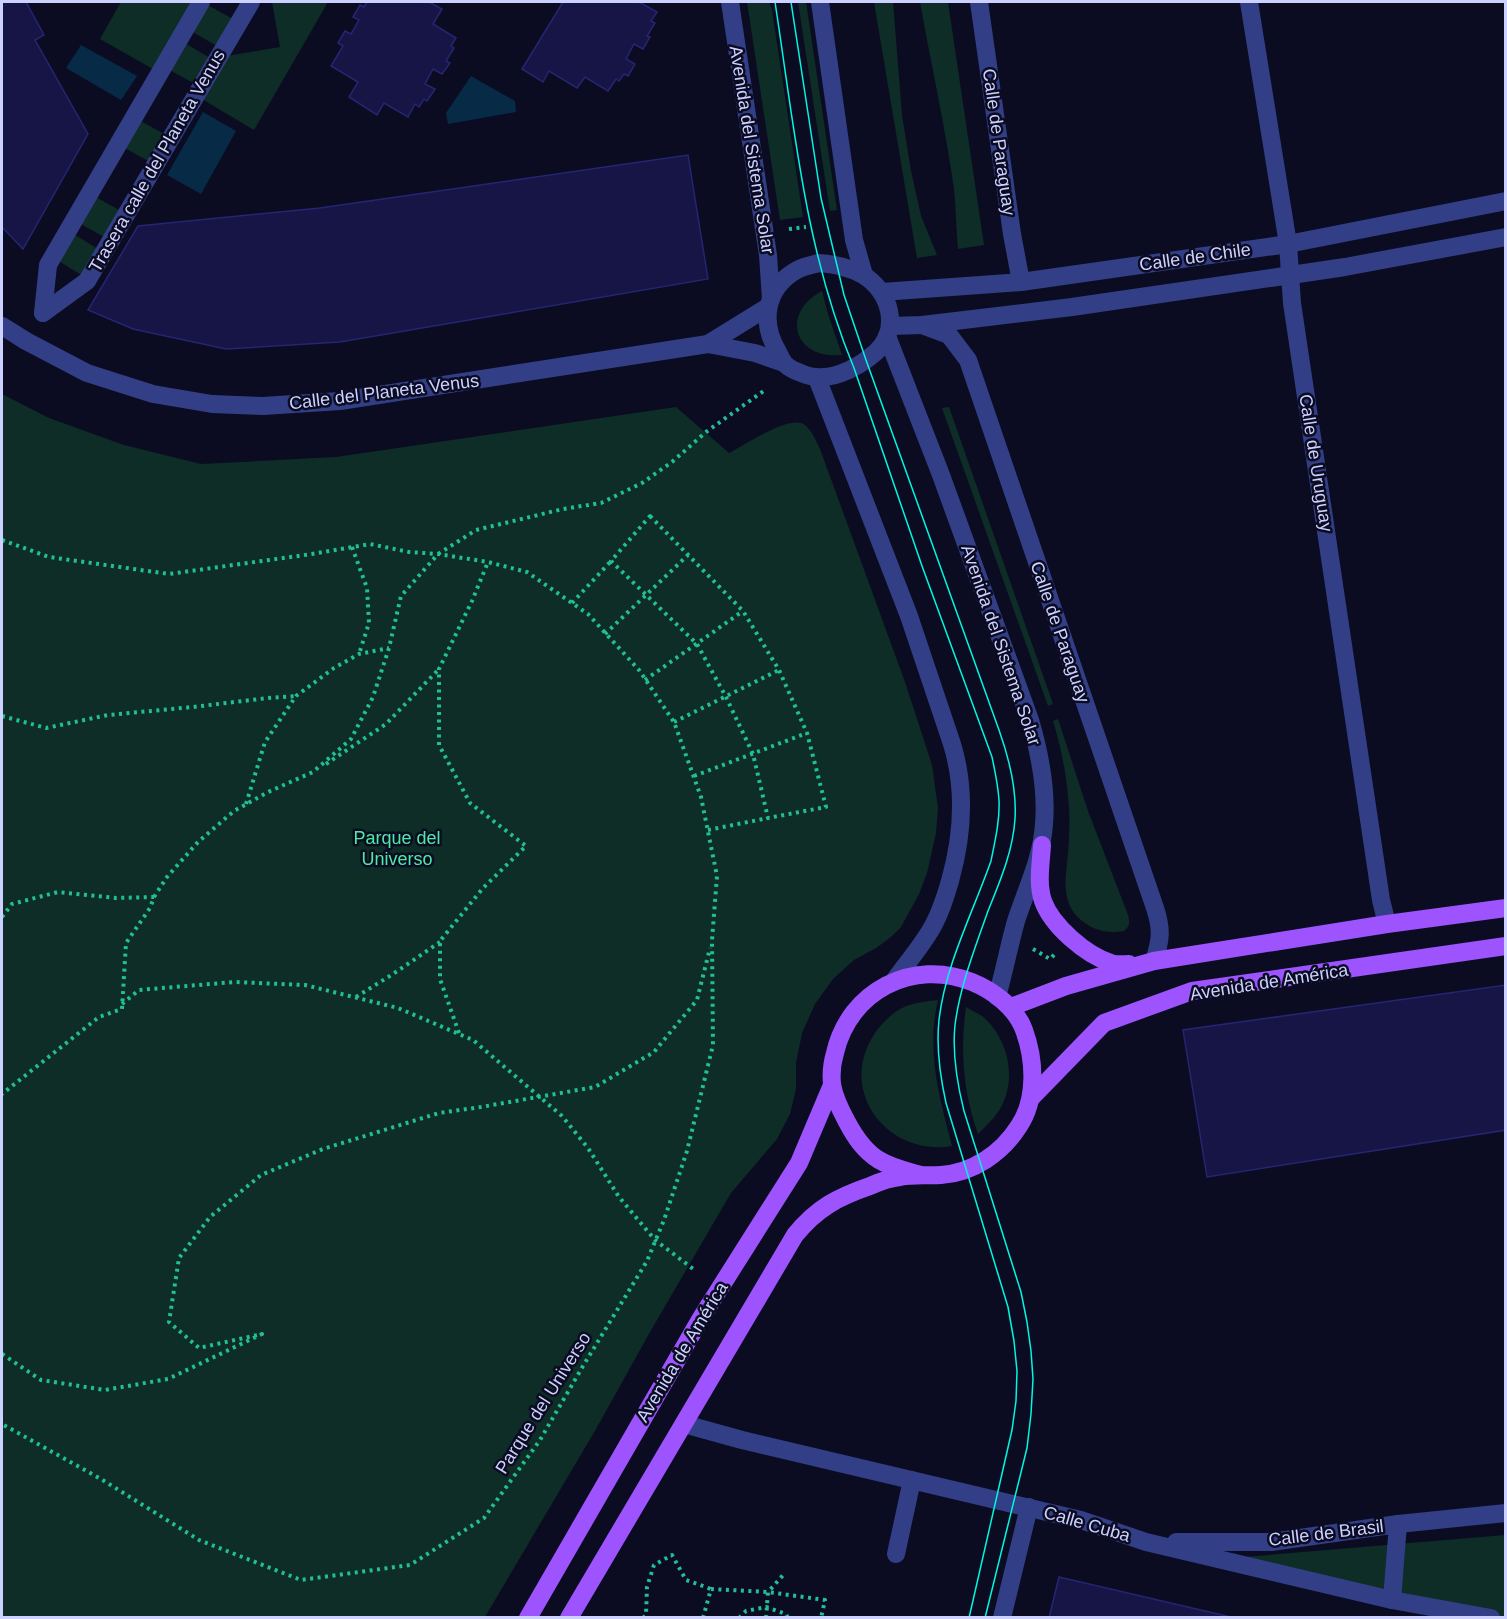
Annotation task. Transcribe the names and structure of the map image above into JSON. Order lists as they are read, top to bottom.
{
  "streets": {
    "main road": ["Avenida de América"],
    "street": [
      "Calle de Paraguay",
      "Avenida del Sistema Solar",
      "Trasera calle del Planeta Venus",
      "Calle de Chile",
      "Calle del Planeta Venus",
      "Calle de Uruguay",
      "Calle Cuba",
      "Calle de Brasil"
    ],
    "path": ["Parque del Universo"]
  },
  "crossings": [
    ["Calle de Paraguay", "Calle de Chile"],
    ["Avenida del Sistema Solar", "Calle de Chile"],
    ["Avenida del Sistema Solar", "Calle del Planeta Venus"],
    ["Avenida del Sistema Solar", "Avenida de América"],
    ["Calle de Chile", "Calle del Planeta Venus"],
    ["Calle de Chile", "Calle de Uruguay"],
    ["Avenida de América", "Calle Cuba"],
    ["Calle Cuba", "Calle de Brasil"]
  ],
  "parks": ["Parque del Universo"]
}
